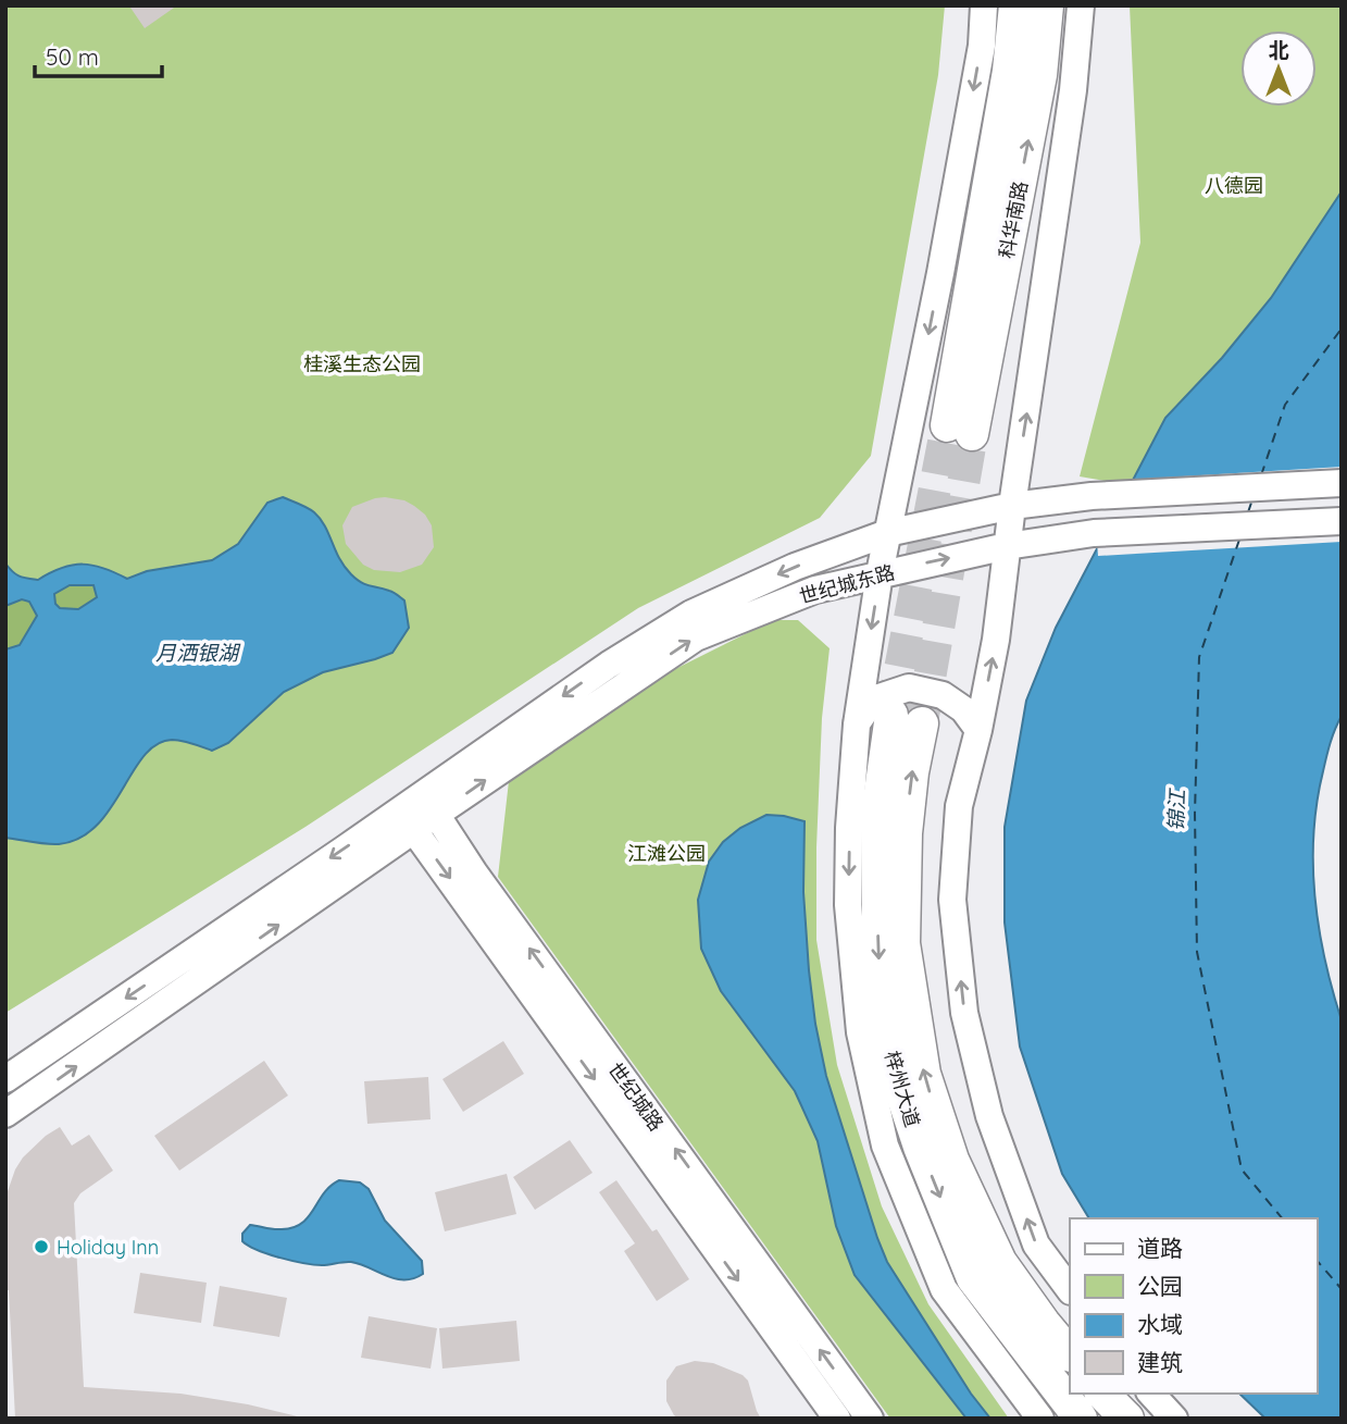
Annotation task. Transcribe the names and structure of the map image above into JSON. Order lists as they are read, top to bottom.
{
  "streets": {
    "highway": ["科华南路", "梓州大道"],
    "main road": ["世纪城东路", "世纪城路"]
  },
  "crossings": [
    ["世纪城东路", "世纪城路"]
  ],
  "water": ["月洒银湖", "锦江"],
  "parks": ["八德园", "桂溪生态公园", "江滩公园"],
  "places": ["Holiday Inn"],
  "legend": [
    "道路",
    "公园",
    "水域",
    "建筑"
  ],
  "scale_bar": "50 m",
  "north": "top"
}
